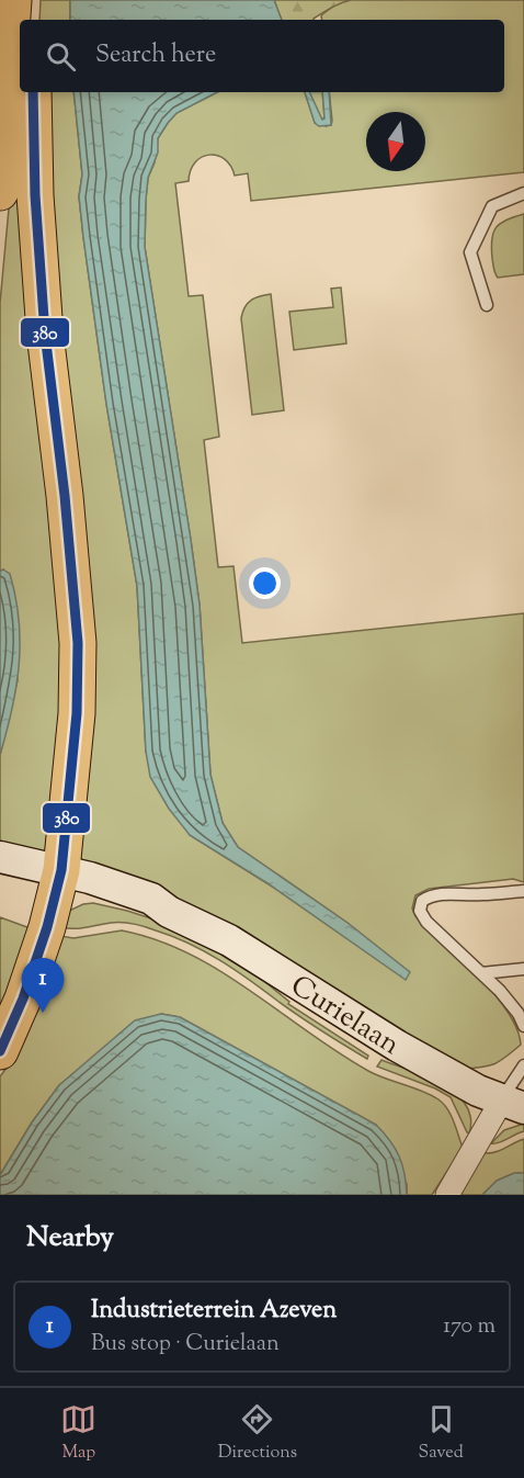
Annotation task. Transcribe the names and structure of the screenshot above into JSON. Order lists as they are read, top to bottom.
{
  "streets": {
    "main road": ["Curielaan"]
  },
  "lines": ["transit line 380"],
  "north": "bottom",
  "page": {
    "search": "Search here",
    "pins": "1",
    "heading": "Nearby",
    "list": [
      {
        "mark": "1",
        "name": "Industrieterrein Azeven",
        "note": "Bus stop · Curielaan",
        "value": "170 m"
      }
    ],
    "nav": ["Map", "Directions", "Saved"]
  }
}
